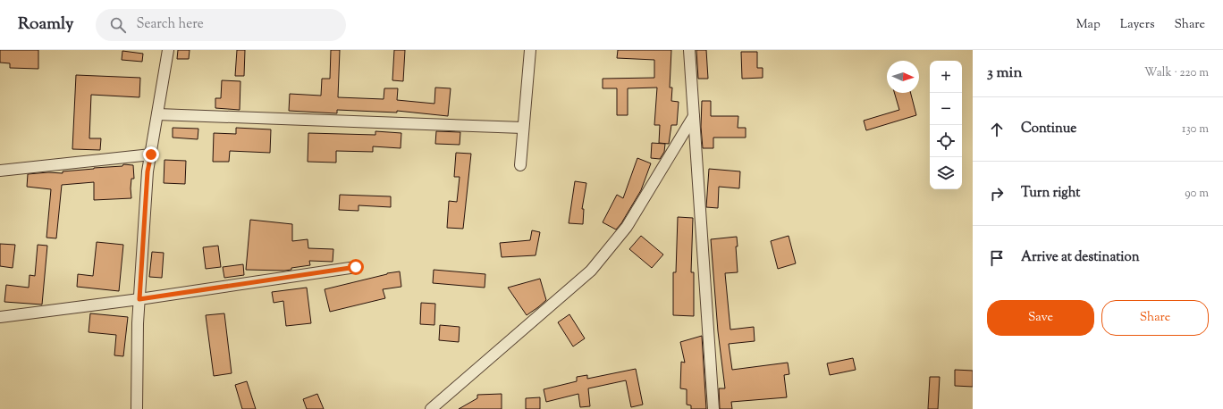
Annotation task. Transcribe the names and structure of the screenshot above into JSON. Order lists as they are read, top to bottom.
{
  "north": "right",
  "page": {
    "header": "Roamly",
    "search": "Search here",
    "nav": ["Map", "Layers", "Share"],
    "heading": ["3 min", "Walk · 220 m"],
    "map_buttons": ["+", "−"],
    "list": [
      ["Continue", "130 m"],
      ["Turn right", "90 m"],
      "Arrive at destination"
    ],
    "buttons": ["Save", "Share"]
  }
}
